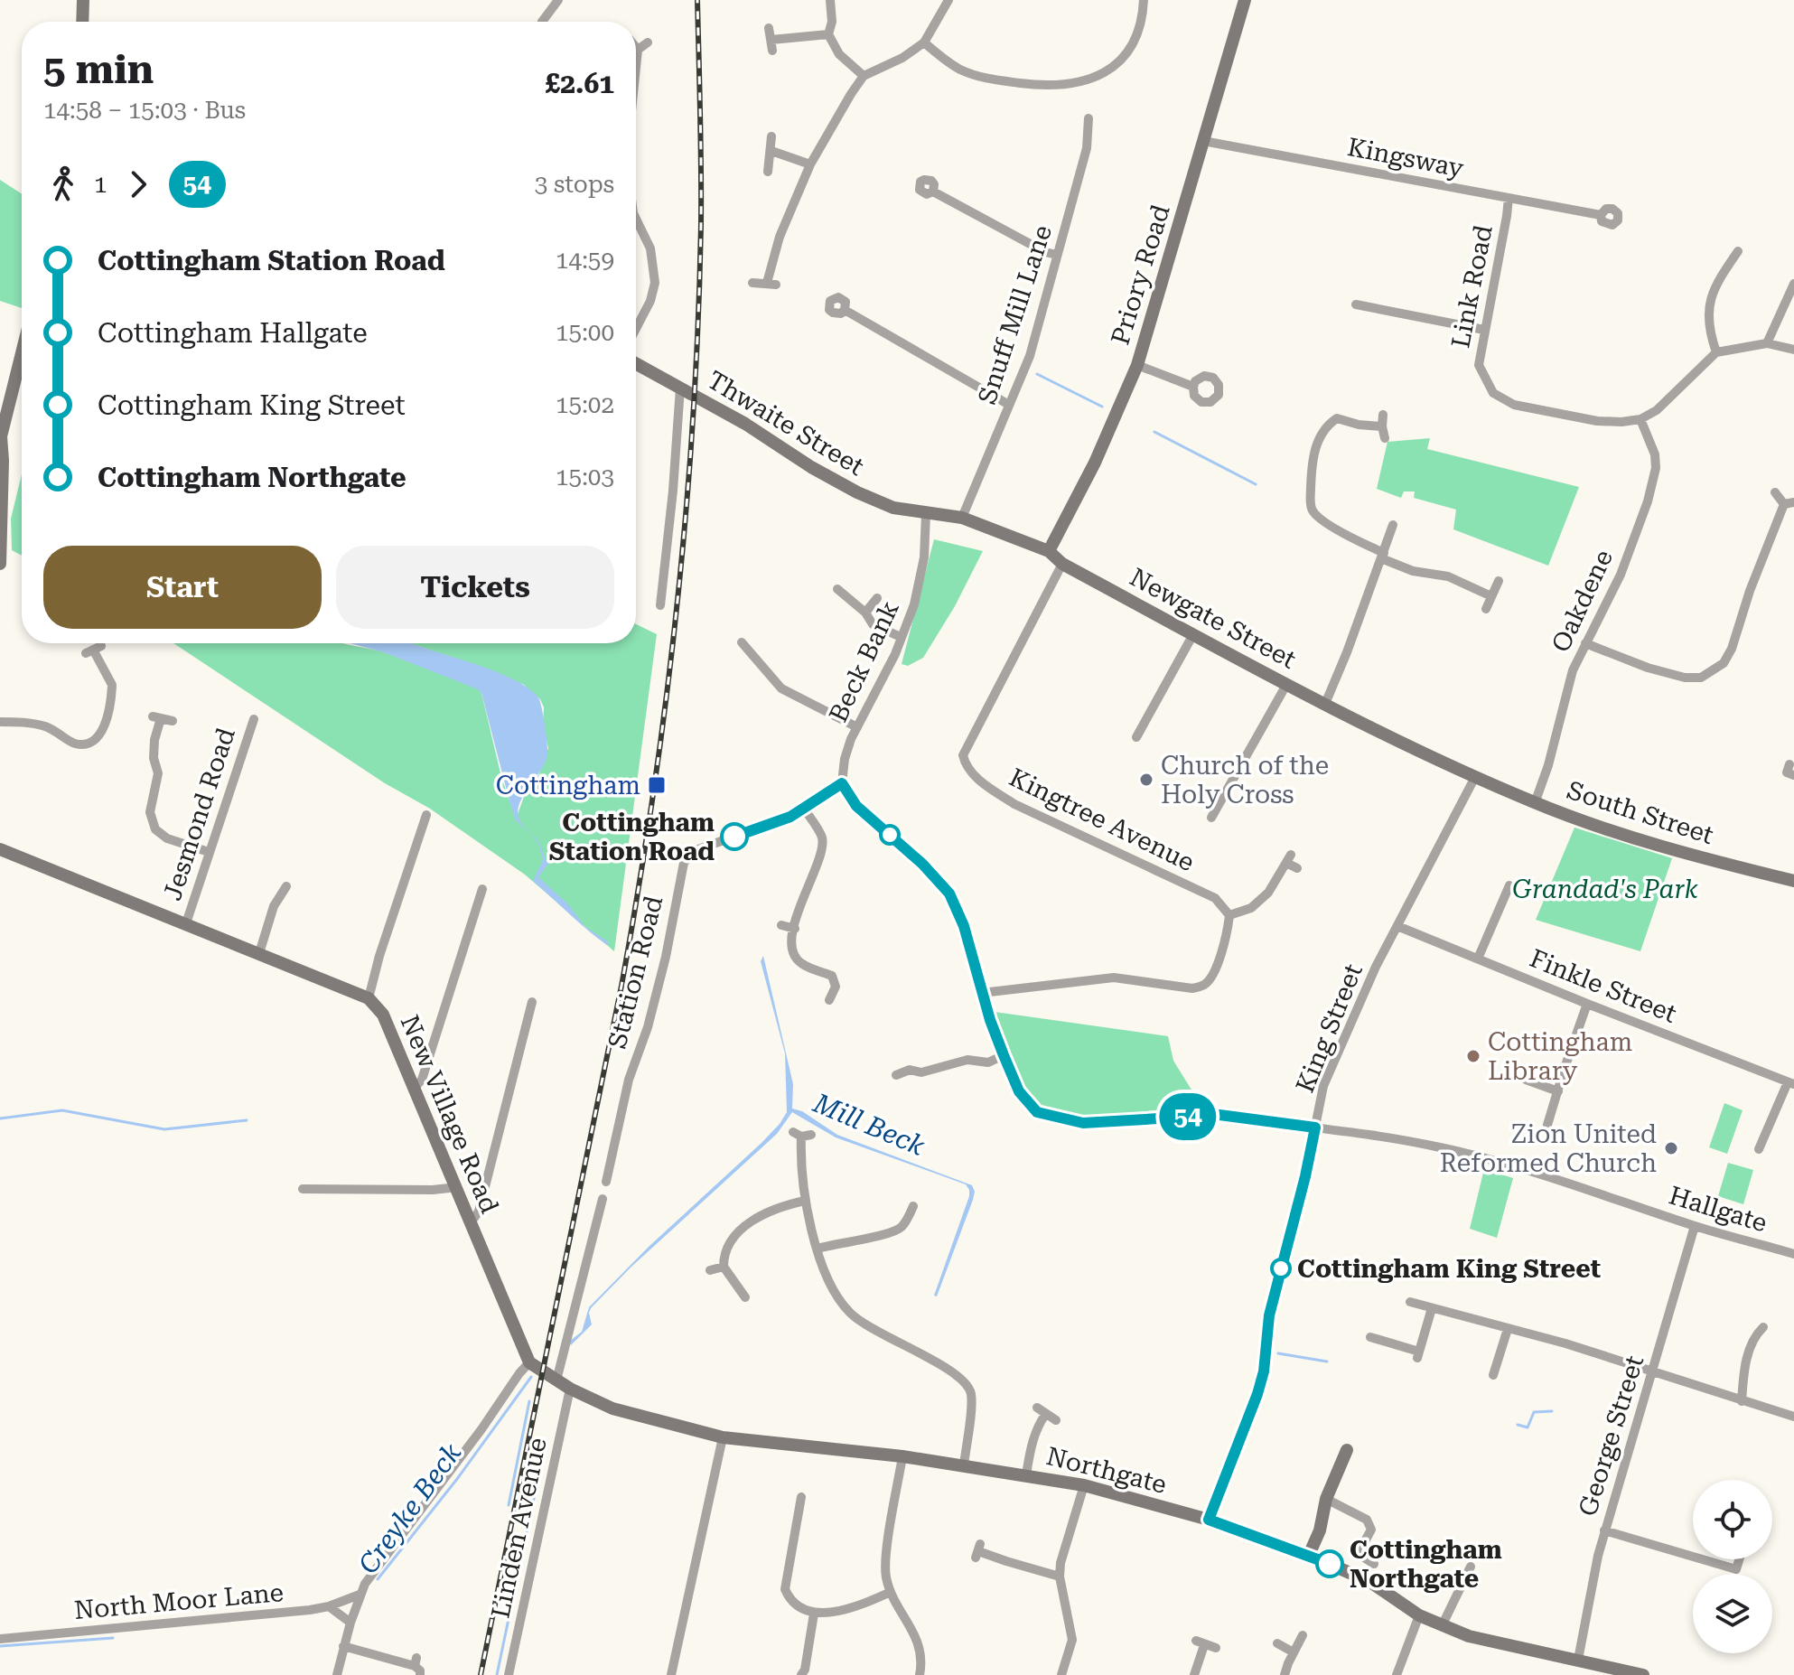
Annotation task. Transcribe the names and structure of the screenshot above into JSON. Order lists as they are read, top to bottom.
{
  "streets": {
    "street": [
      "Kingsway",
      "Priory Road",
      "Link Road",
      "Snuff Mill Lane",
      "Thwaite Street",
      "Oakdene",
      "Newgate Street",
      "Beck Bank",
      "South Street",
      "Jesmond Road",
      "Kingtree Avenue",
      "Station Road",
      "Finkle Street",
      "King Street",
      "New Village Road",
      "Hallgate",
      "George Street",
      "Northgate",
      "Linden Avenue",
      "North Moor Lane"
    ]
  },
  "crossings": [
    ["Kingsway", "Priory Road"],
    ["Kingsway", "Link Road"],
    ["Priory Road", "Newgate Street"],
    ["Link Road", "Oakdene"],
    ["Snuff Mill Lane", "Newgate Street"],
    ["Thwaite Street", "Newgate Street"],
    ["Thwaite Street", "Beck Bank"],
    ["Oakdene", "South Street"],
    ["Newgate Street", "Beck Bank"],
    ["Newgate Street", "South Street"],
    ["Newgate Street", "Kingtree Avenue"],
    ["Newgate Street", "King Street"],
    ["Beck Bank", "Station Road"],
    ["Beck Bank", "Hallgate"],
    ["South Street", "King Street"],
    ["Jesmond Road", "New Village Road"],
    ["Station Road", "Hallgate"],
    ["Finkle Street", "King Street"],
    ["King Street", "Hallgate"],
    ["King Street", "Northgate"],
    ["New Village Road", "Northgate"],
    ["Hallgate", "George Street"],
    ["George Street", "Northgate"],
    ["Northgate", "Linden Avenue"]
  ],
  "water": ["Mill Beck", "Creyke Beck"],
  "parks": ["Grandad's Park"],
  "places": {
    "other": [
      "Church of the Holy Cross",
      "Cottingham Station Road",
      "Cottingham Library",
      "Zion United Reformed Church",
      "Cottingham King Street",
      "Cottingham Northgate"
    ],
    "transit": ["Cottingham"]
  },
  "lines": ["bus line 54"],
  "page": {
    "on_map": "54",
    "heading": ["5 min", "14:58 – 15:03 · Bus", "£2.61"],
    "legs": ["1", "54", "3 stops"],
    "list": [
      {
        "name": "Cottingham Station Road",
        "value": "14:59"
      },
      {
        "name": "Cottingham Hallgate",
        "value": "15:00"
      },
      {
        "name": "Cottingham King Street",
        "value": "15:02"
      },
      {
        "name": "Cottingham Northgate",
        "value": "15:03"
      }
    ],
    "buttons": ["Start", "Tickets"]
  }
}
